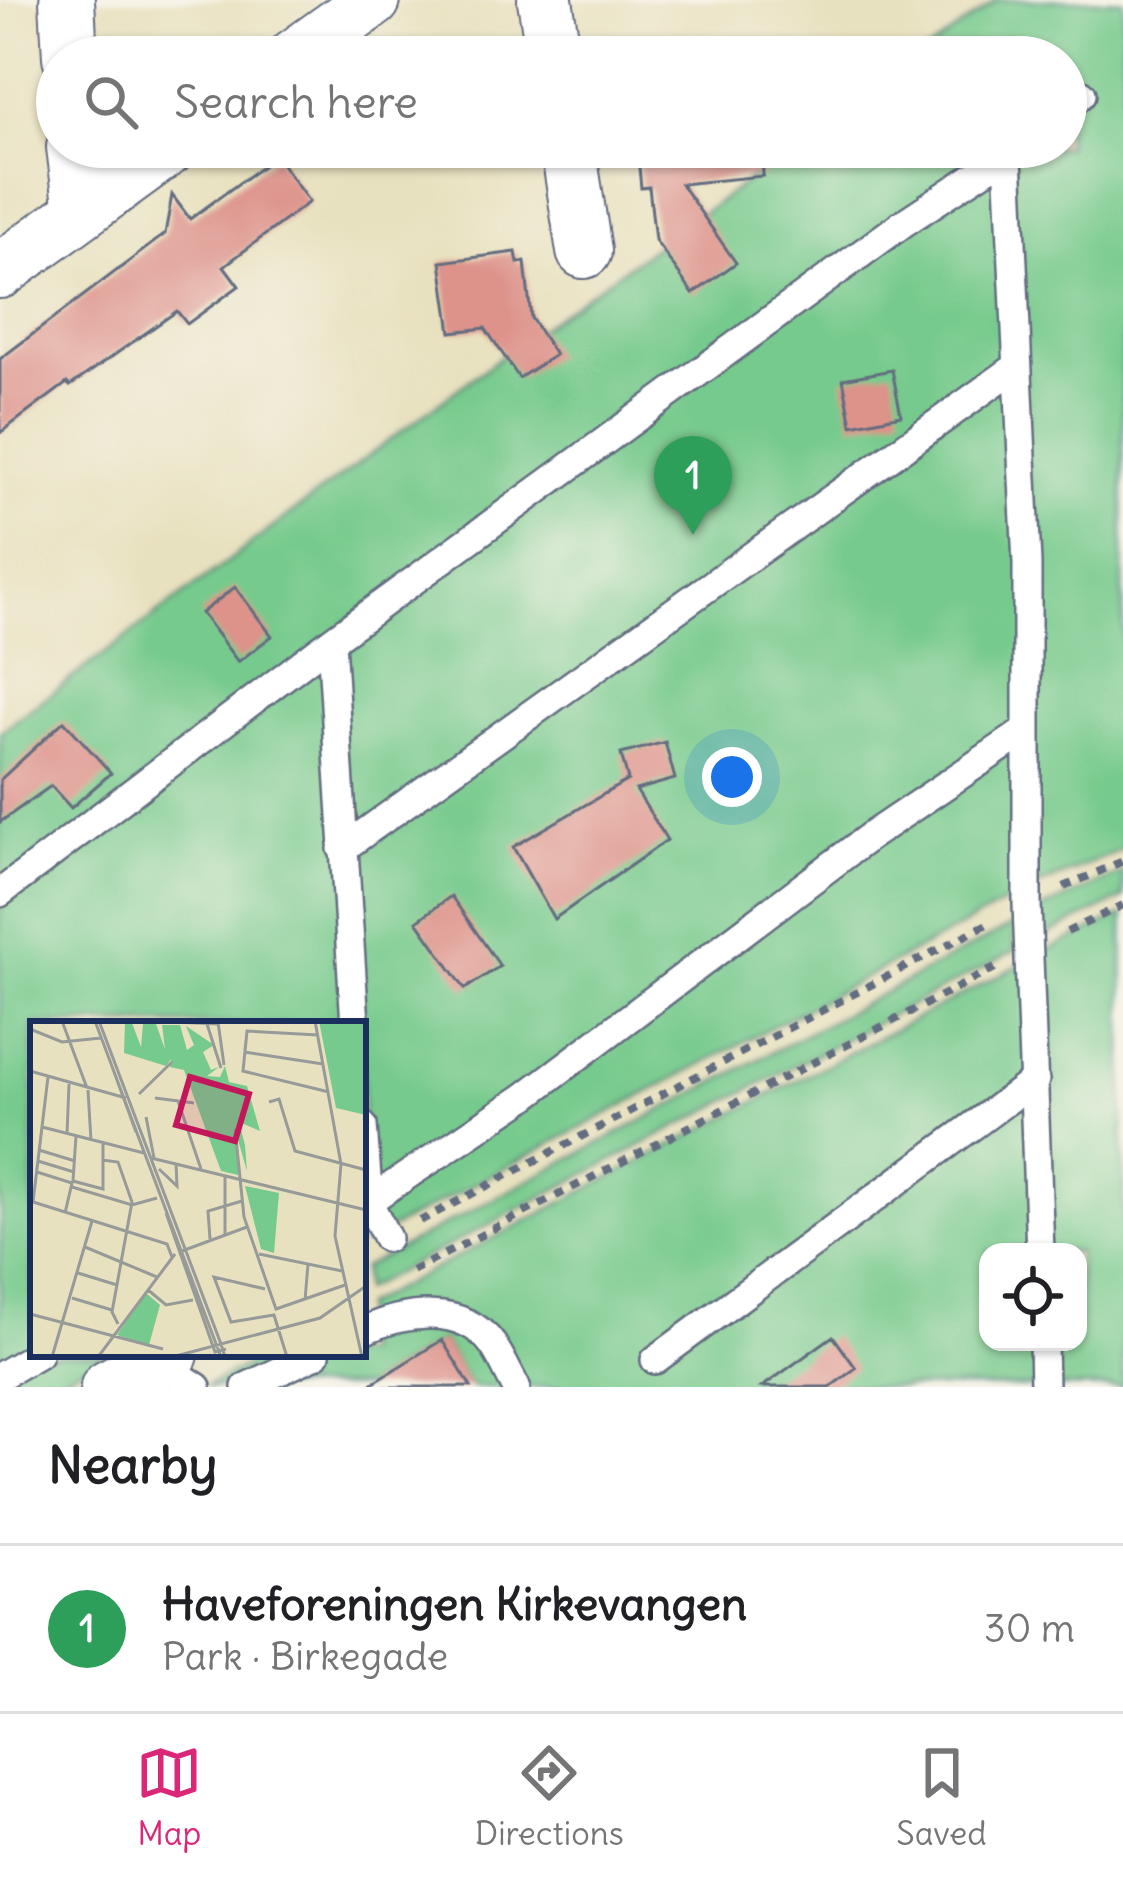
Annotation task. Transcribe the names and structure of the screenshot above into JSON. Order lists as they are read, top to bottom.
{
  "page": {
    "search": "Search here",
    "pins": "1",
    "heading": "Nearby",
    "list": [
      {
        "mark": "1",
        "name": "Haveforeningen Kirkevangen",
        "note": "Park · Birkegade",
        "value": "30 m"
      }
    ],
    "nav": ["Map", "Directions", "Saved"]
  }
}
